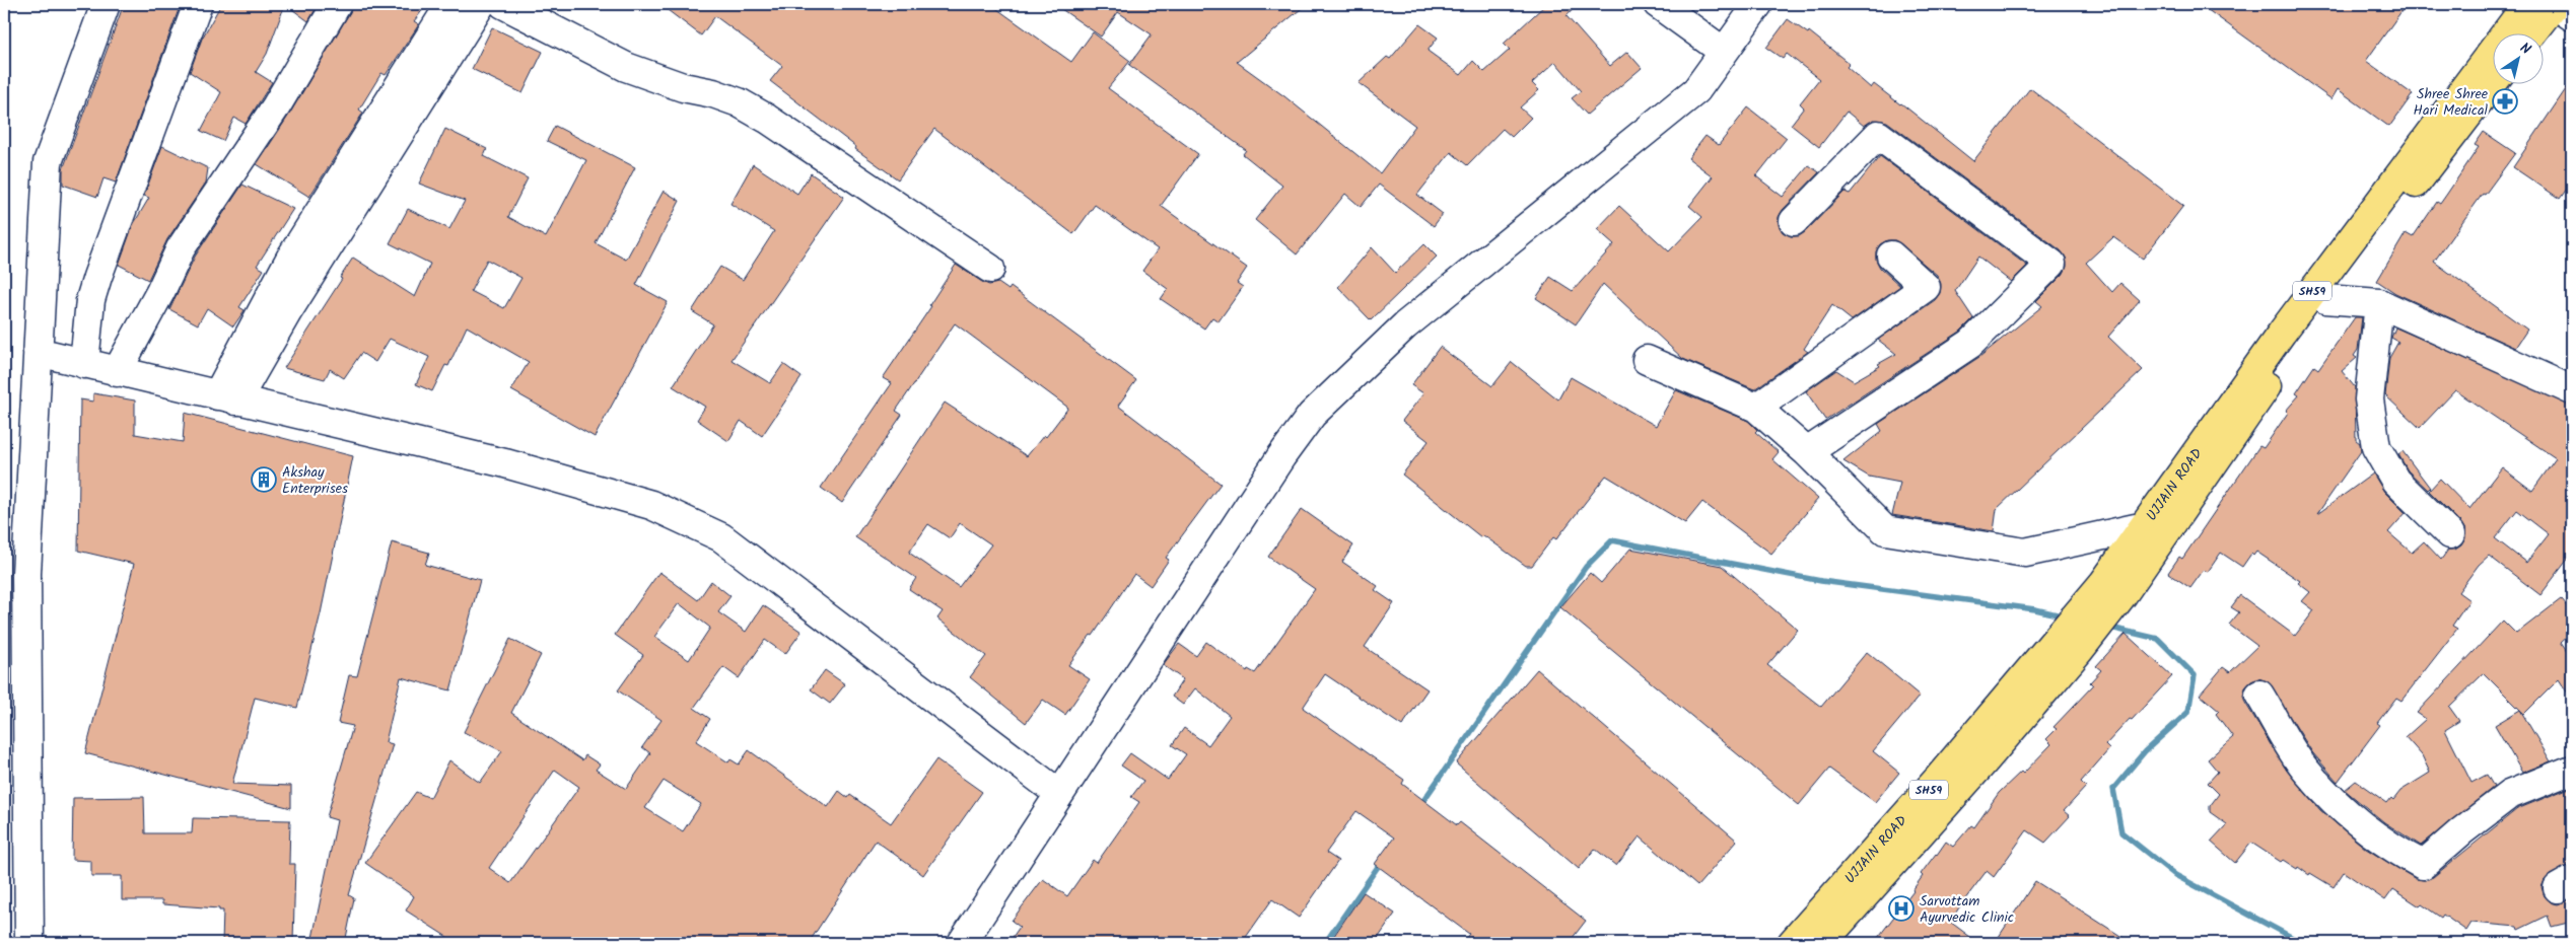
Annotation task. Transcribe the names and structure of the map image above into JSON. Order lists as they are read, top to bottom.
{
  "streets": {
    "main road": ["SH59", "UJJAIN ROAD"]
  },
  "places": {
    "pharmacy": ["Shree Shree Hari Medical"],
    "building": ["Akshay Enterprises"],
    "hospital": ["Sarvottam Ayurvedic Clinic"]
  },
  "north": "top right"
}
